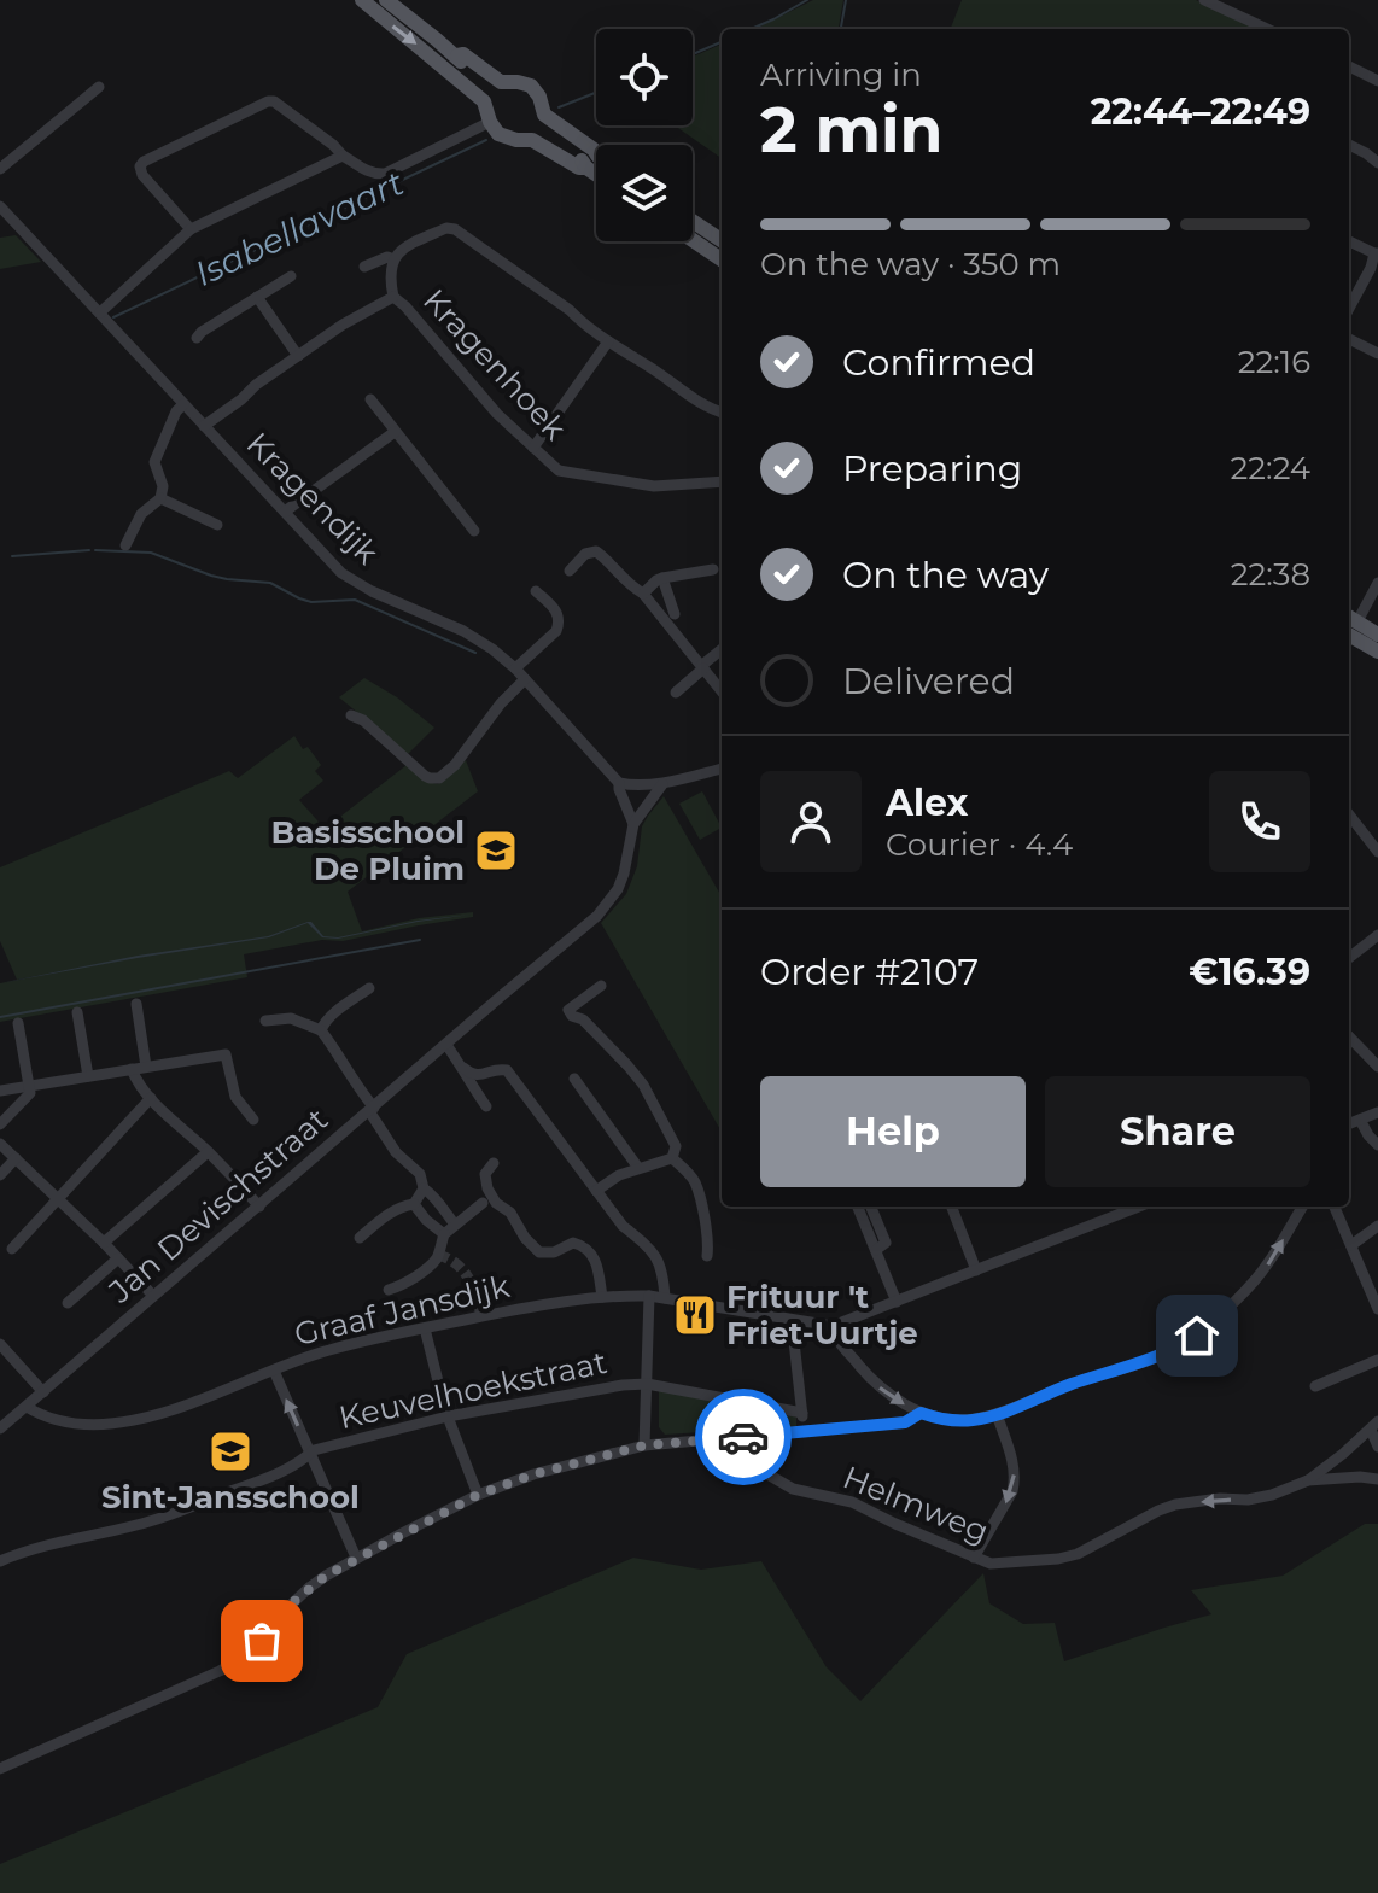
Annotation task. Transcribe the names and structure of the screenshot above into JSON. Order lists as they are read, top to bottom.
{
  "streets": {
    "street": [
      "Kragenhoek",
      "Kragendijk",
      "Jan Devischstraat",
      "Graaf Jansdijk",
      "Keuvelhoekstraat",
      "Helmweg"
    ]
  },
  "crossings": [
    ["Kragenhoek", "Kragendijk"],
    ["Kragendijk", "Jan Devischstraat"],
    ["Jan Devischstraat", "Graaf Jansdijk"]
  ],
  "one_way": ["Helmweg"],
  "water": ["Isabellavaart"],
  "places": {
    "school or university": ["Basisschool De Pluim", "Sint-Jansschool"],
    "restaurant": ["Frituur 't Friet-Uurtje"]
  },
  "page": {
    "heading": ["2 min", "Arriving in", "22:44–22:49"],
    "panel": [
      "Alex",
      "Courier · 4.4",
      "Order #2107",
      "€16.39"
    ],
    "bar": "On the way · 350 m",
    "list": [
      ["Confirmed", "22:16"],
      ["Preparing", "22:24"],
      ["On the way", "22:38"],
      "Delivered"
    ],
    "buttons": ["Help", "Share"]
  }
}
